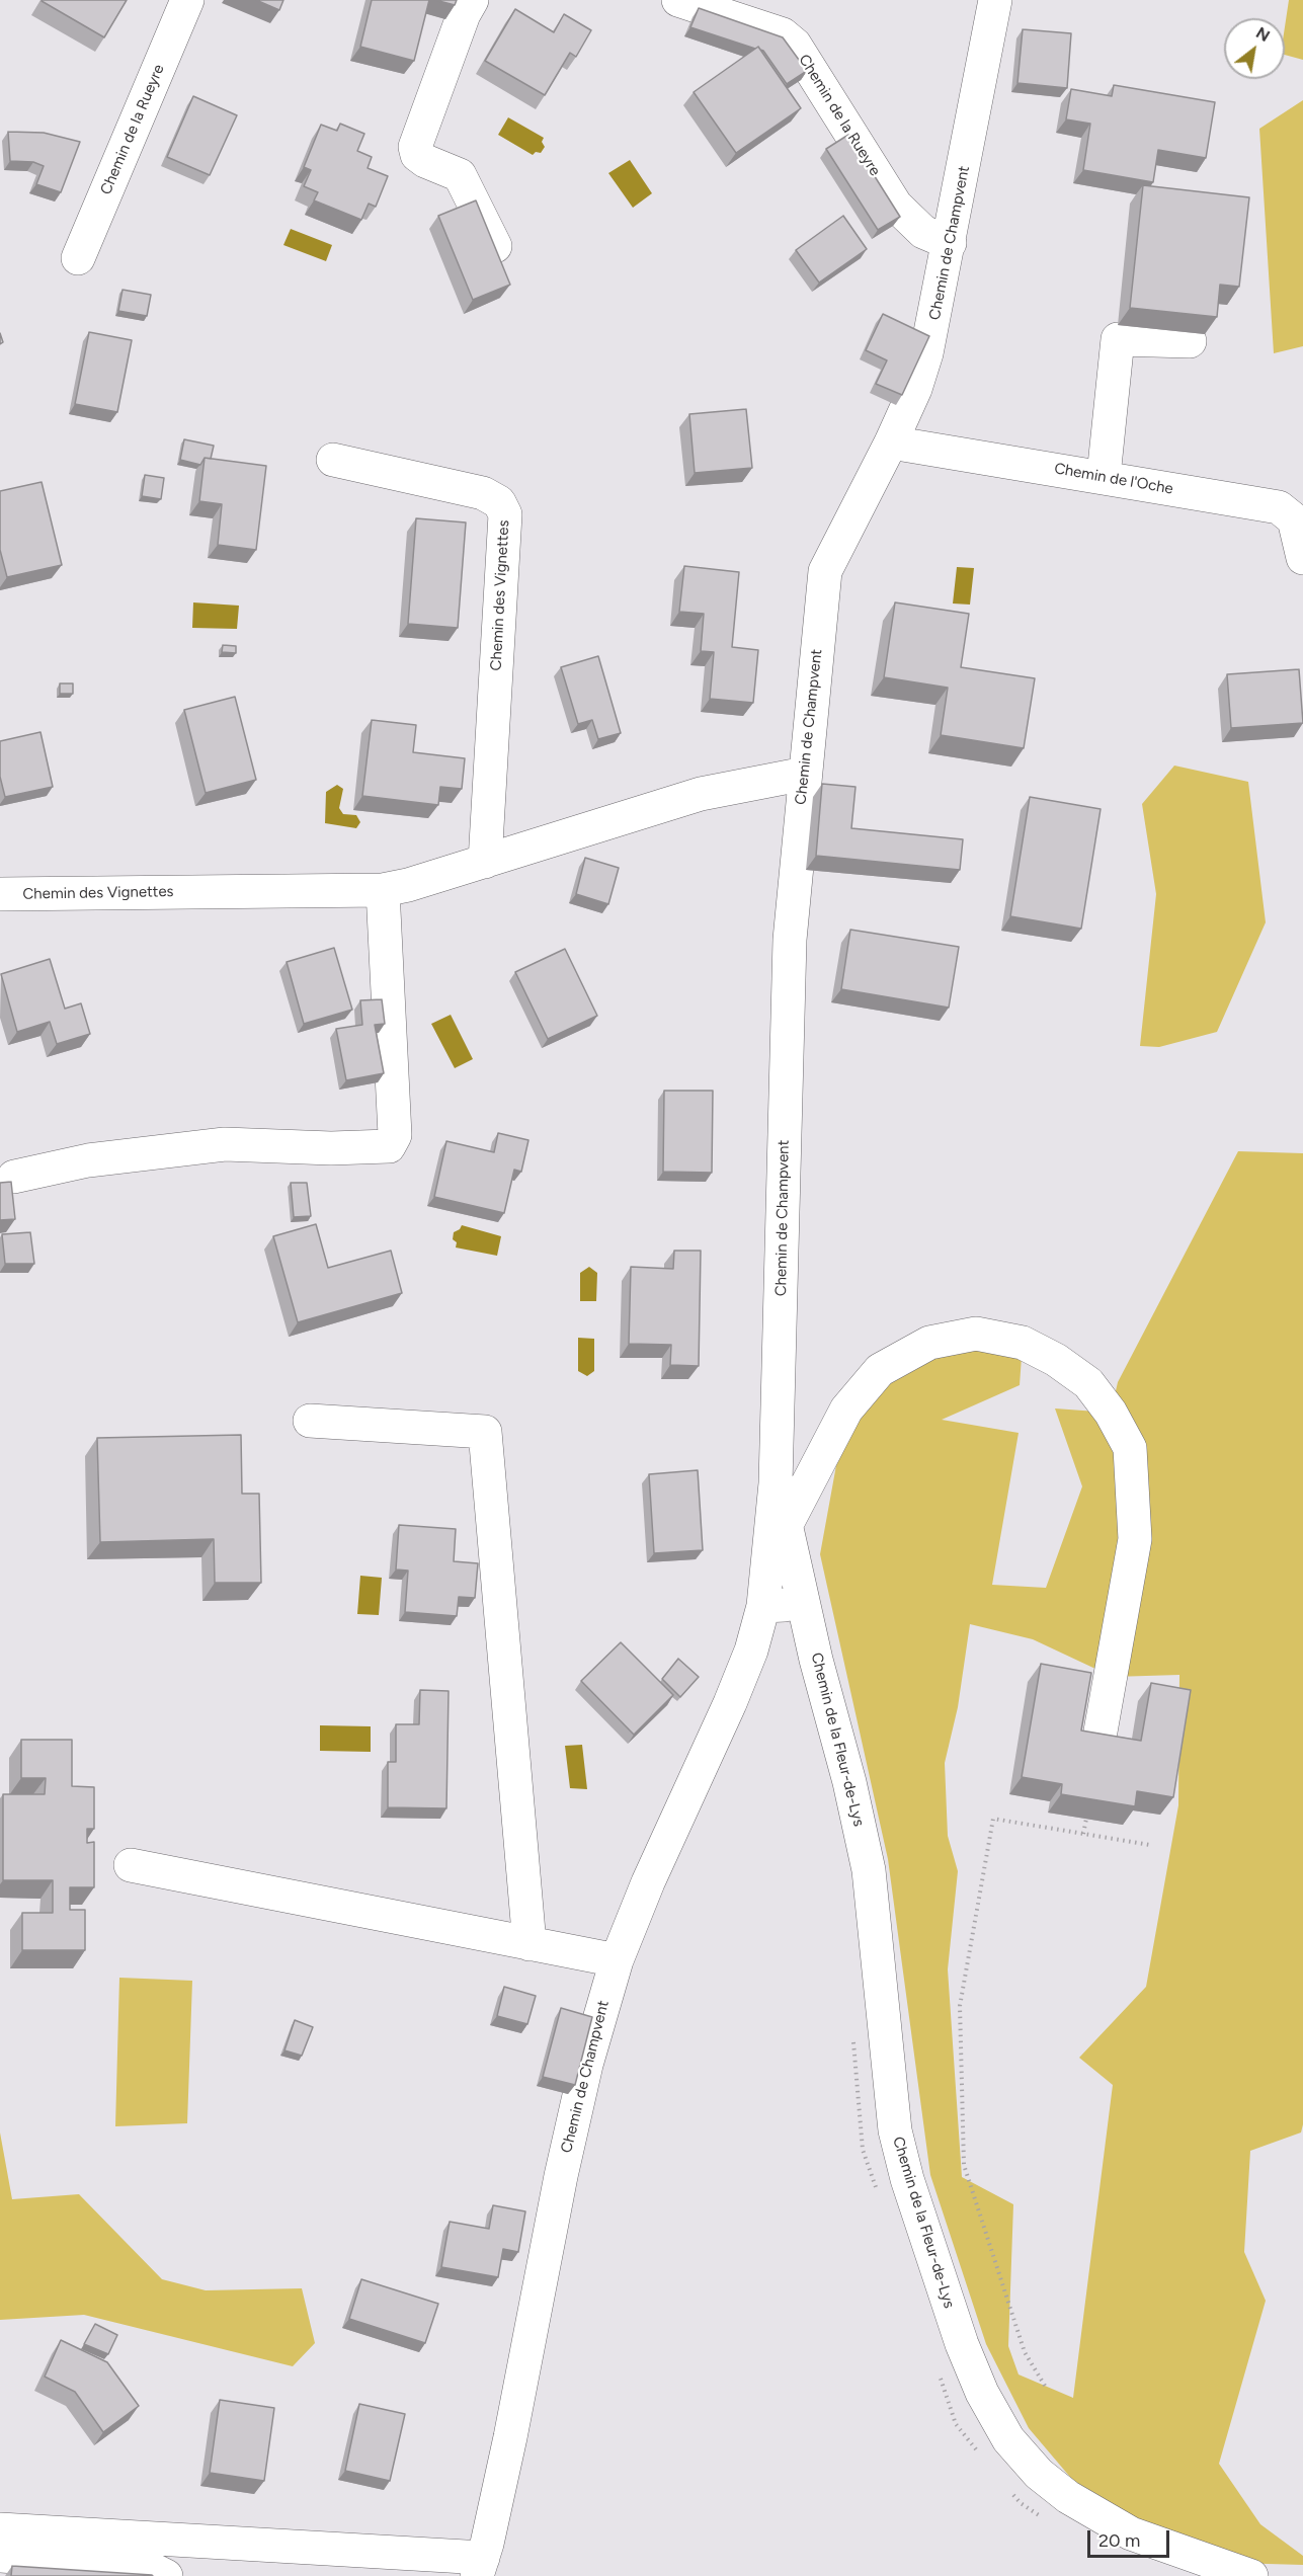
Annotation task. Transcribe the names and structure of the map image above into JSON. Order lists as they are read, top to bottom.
{
  "streets": {
    "street": [
      "Chemin de la Rueyre",
      "Chemin de Champvent",
      "Chemin de l'Oche",
      "Chemin des Vignettes",
      "Chemin de la Fleur-de-Lys"
    ]
  },
  "crossings": [
    ["Chemin de la Rueyre", "Chemin de Champvent"],
    ["Chemin de Champvent", "Chemin de l'Oche"],
    ["Chemin de Champvent", "Chemin des Vignettes"],
    ["Chemin de Champvent", "Chemin de la Fleur-de-Lys"]
  ],
  "scale_bar": "20 m",
  "north": "top right"
}
